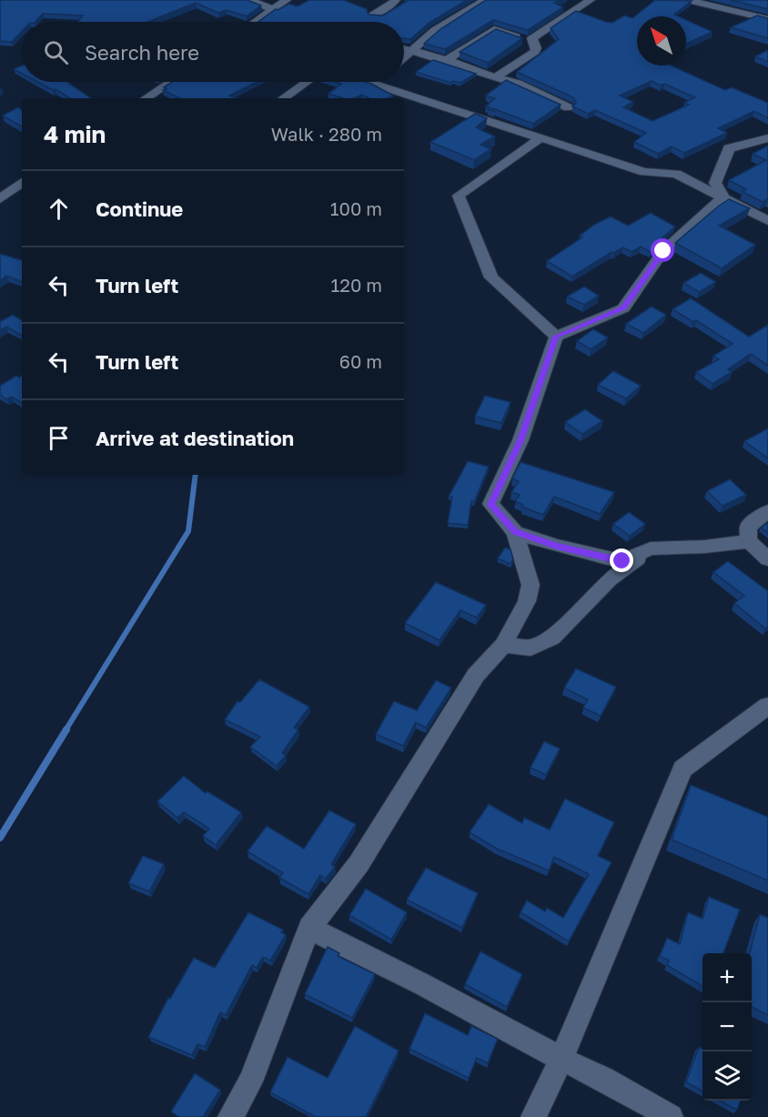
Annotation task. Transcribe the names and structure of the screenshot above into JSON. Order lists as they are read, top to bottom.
{
  "north": "top left",
  "page": {
    "search": "Search here",
    "heading": ["4 min", "Walk · 280 m"],
    "list": [
      ["Continue", "100 m"],
      ["Turn left", "120 m"],
      ["Turn left", "60 m"],
      "Arrive at destination"
    ],
    "map_buttons": ["+", "−"]
  }
}
